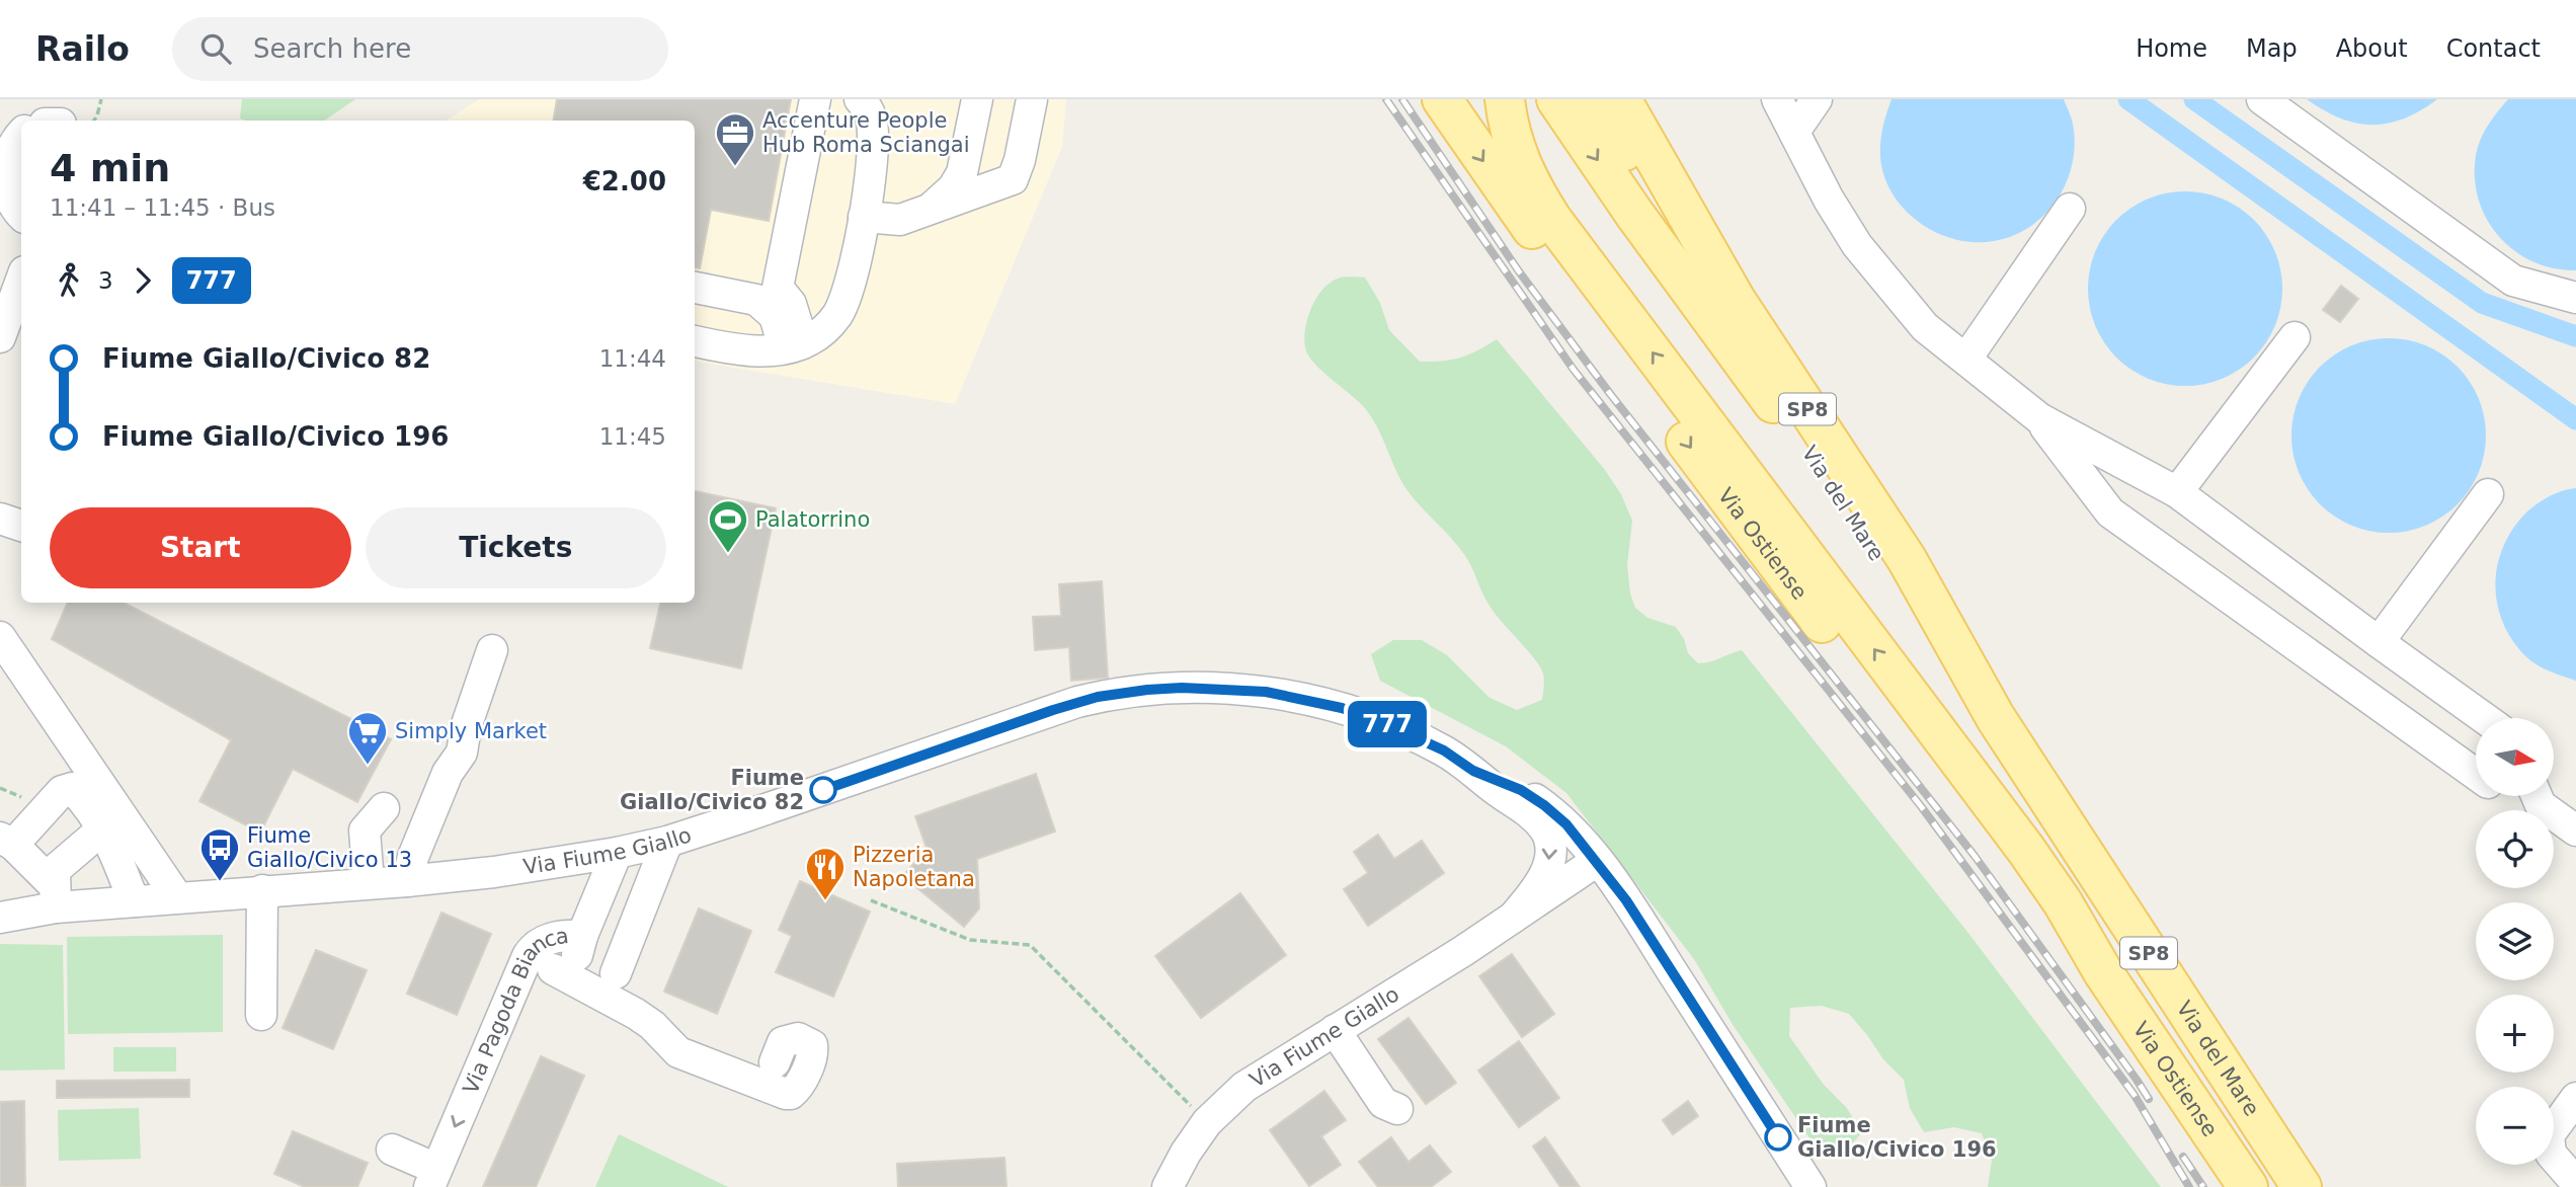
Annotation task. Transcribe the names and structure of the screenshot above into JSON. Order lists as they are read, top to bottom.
{
  "streets": {
    "main road": ["SP8", "Via del Mare", "Via Ostiense"],
    "street": ["Via Fiume Giallo", "Via Pagoda Bianca"]
  },
  "crossings": [
    ["Via Fiume Giallo", "Via Pagoda Bianca"]
  ],
  "places": {
    "office": ["Accenture People Hub Roma Sciangai"],
    "sports": ["Palatorrino"],
    "supermarket": ["Simply Market"],
    "other": ["Fiume Giallo/Civico 82", "Fiume Giallo/Civico 196"],
    "bus stop": ["Fiume Giallo/Civico 13"],
    "restaurant": ["Pizzeria Napoletana"]
  },
  "lines": ["bus line 777"],
  "north": "right",
  "page": {
    "header": "Railo",
    "search": "Search here",
    "nav": [
      "Home",
      "Map",
      "About",
      "Contact"
    ],
    "on_map": "777",
    "heading": ["4 min", "11:41 – 11:45 · Bus", "€2.00"],
    "legs": ["3", "777"],
    "list": [
      {
        "name": "Fiume Giallo/Civico 82",
        "value": "11:44"
      },
      {
        "name": "Fiume Giallo/Civico 196",
        "value": "11:45"
      }
    ],
    "buttons": ["Start", "Tickets"],
    "map_buttons": ["+", "−"]
  }
}
